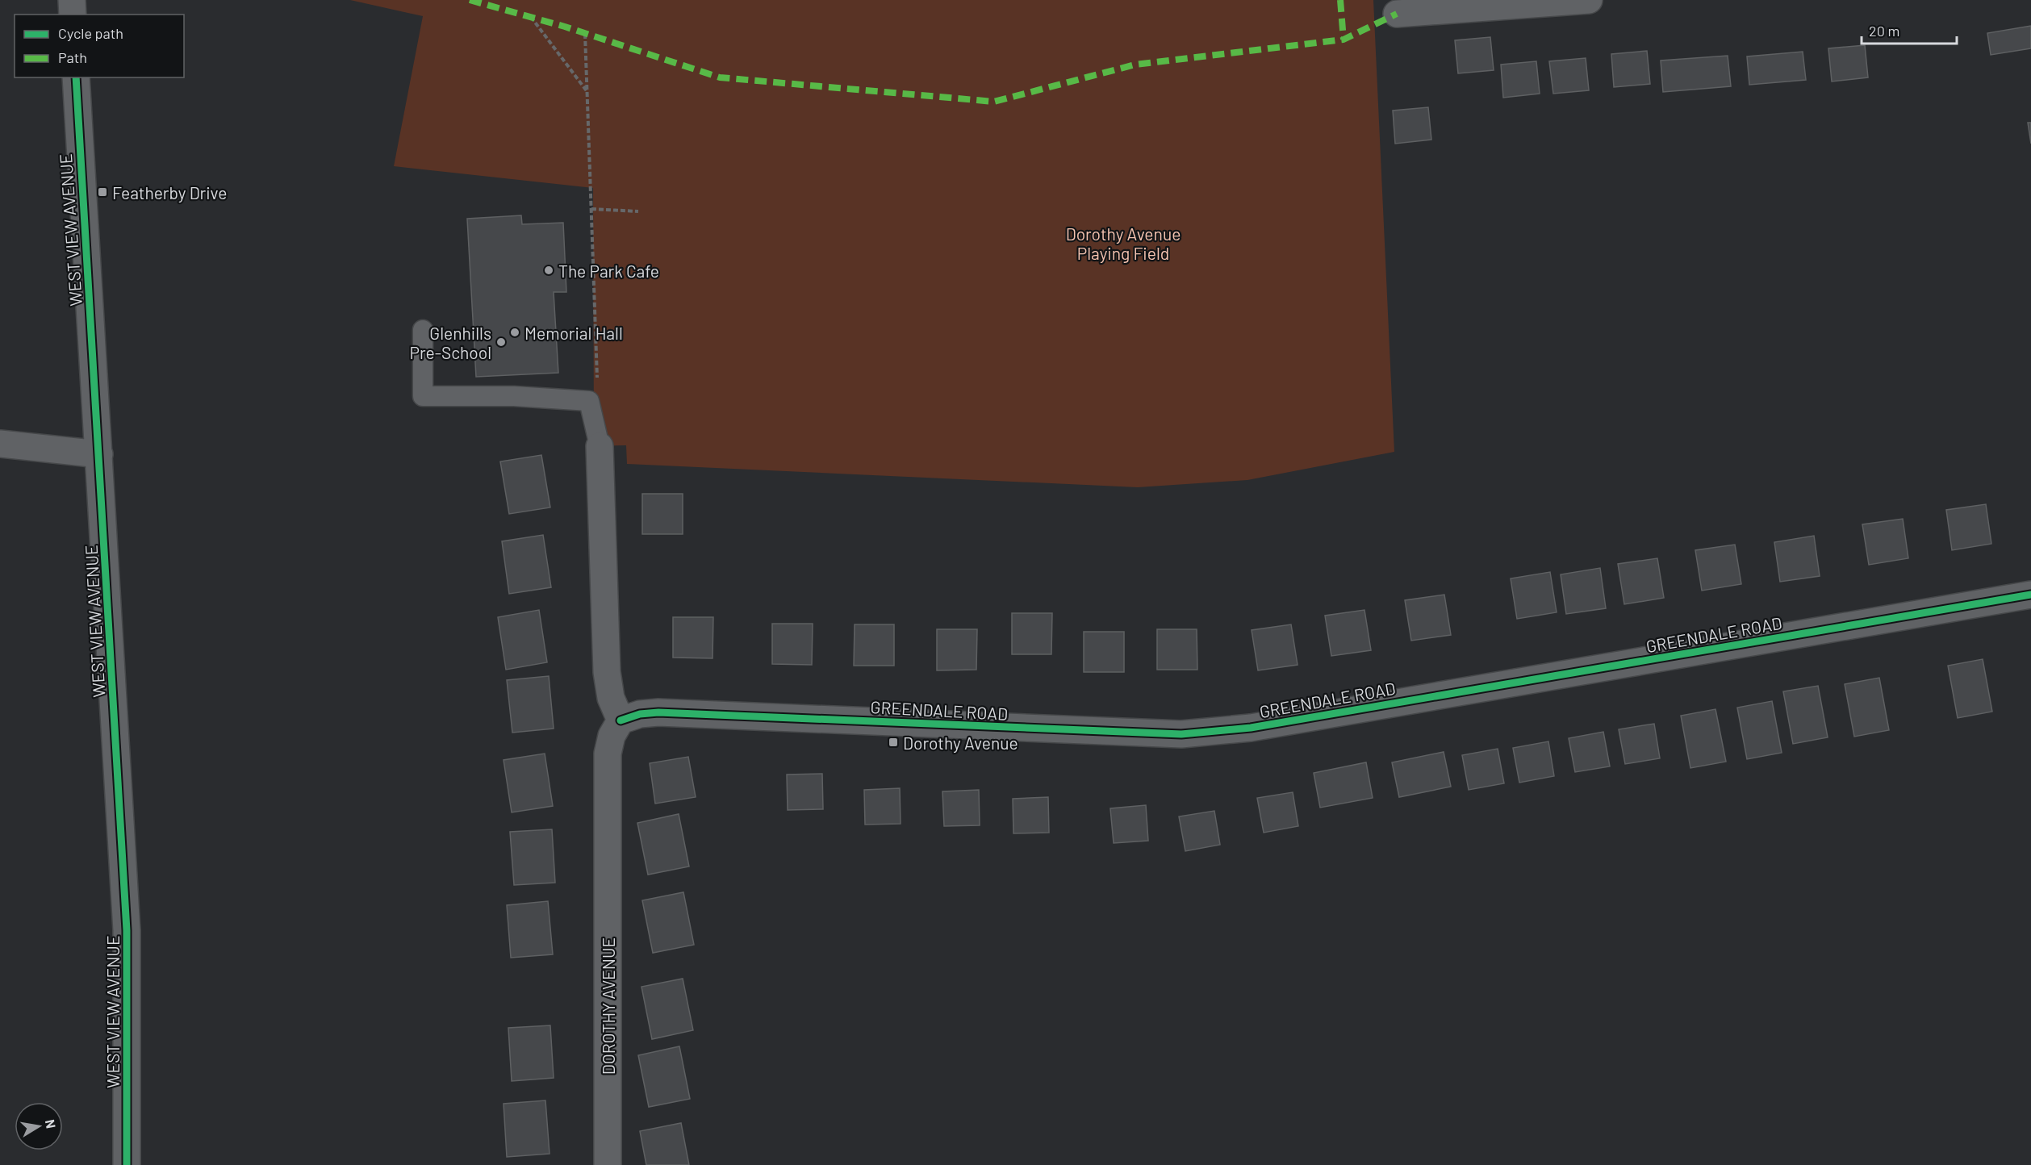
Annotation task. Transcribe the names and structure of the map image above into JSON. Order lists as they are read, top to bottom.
{
  "streets": {
    "street": ["WEST VIEW AVENUE", "GREENDALE ROAD", "DOROTHY AVENUE"]
  },
  "crossings": [
    ["GREENDALE ROAD", "DOROTHY AVENUE"]
  ],
  "parks": ["Dorothy Avenue Playing Field"],
  "places": {
    "transit": ["Featherby Drive", "Dorothy Avenue"],
    "other": ["The Park Cafe", "Memorial Hall", "Glenhills Pre-School"]
  },
  "legend": ["Cycle path", "Path"],
  "scale_bar": "20 m",
  "north": "right"
}
